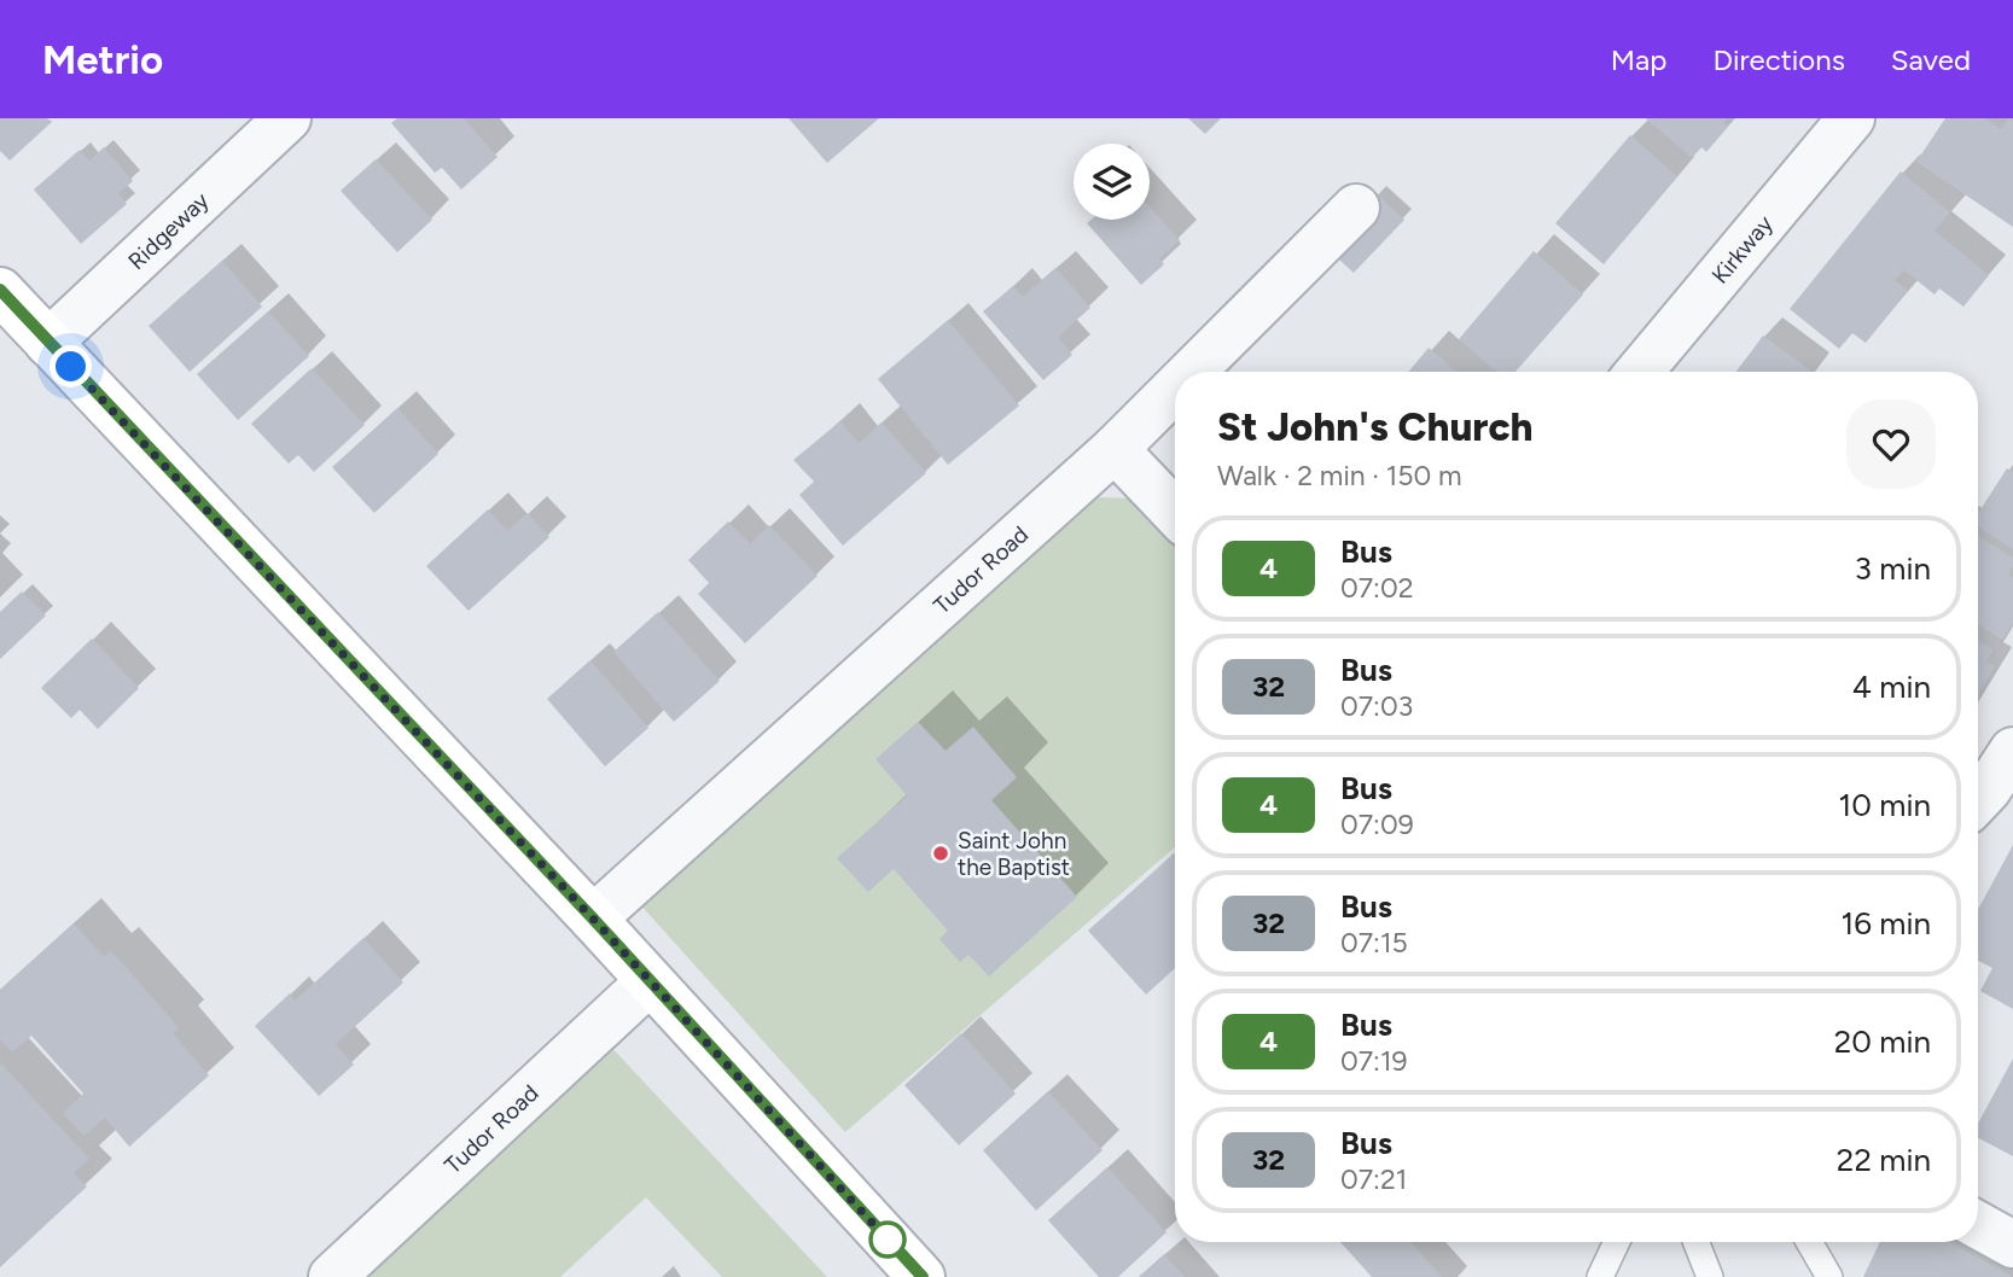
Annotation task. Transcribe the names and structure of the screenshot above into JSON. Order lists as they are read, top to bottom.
{
  "streets": {
    "street": ["Ridgeway", "Kirkway", "Tudor Road"]
  },
  "places": ["Saint John the Baptist"],
  "lines": ["bus line 4"],
  "page": {
    "header": "Metrio",
    "nav": ["Map", "Directions", "Saved"],
    "heading": ["St John's Church", "Walk · 2 min · 150 m"],
    "list": [
      {
        "mark": "4",
        "name": "Bus",
        "note": "07:02",
        "value": "3 min"
      },
      {
        "mark": "32",
        "name": "Bus",
        "note": "07:03",
        "value": "4 min"
      },
      {
        "mark": "4",
        "name": "Bus",
        "note": "07:09",
        "value": "10 min"
      },
      {
        "mark": "32",
        "name": "Bus",
        "note": "07:15",
        "value": "16 min"
      },
      {
        "mark": "4",
        "name": "Bus",
        "note": "07:19",
        "value": "20 min"
      },
      {
        "mark": "32",
        "name": "Bus",
        "note": "07:21",
        "value": "22 min"
      }
    ]
  }
}
